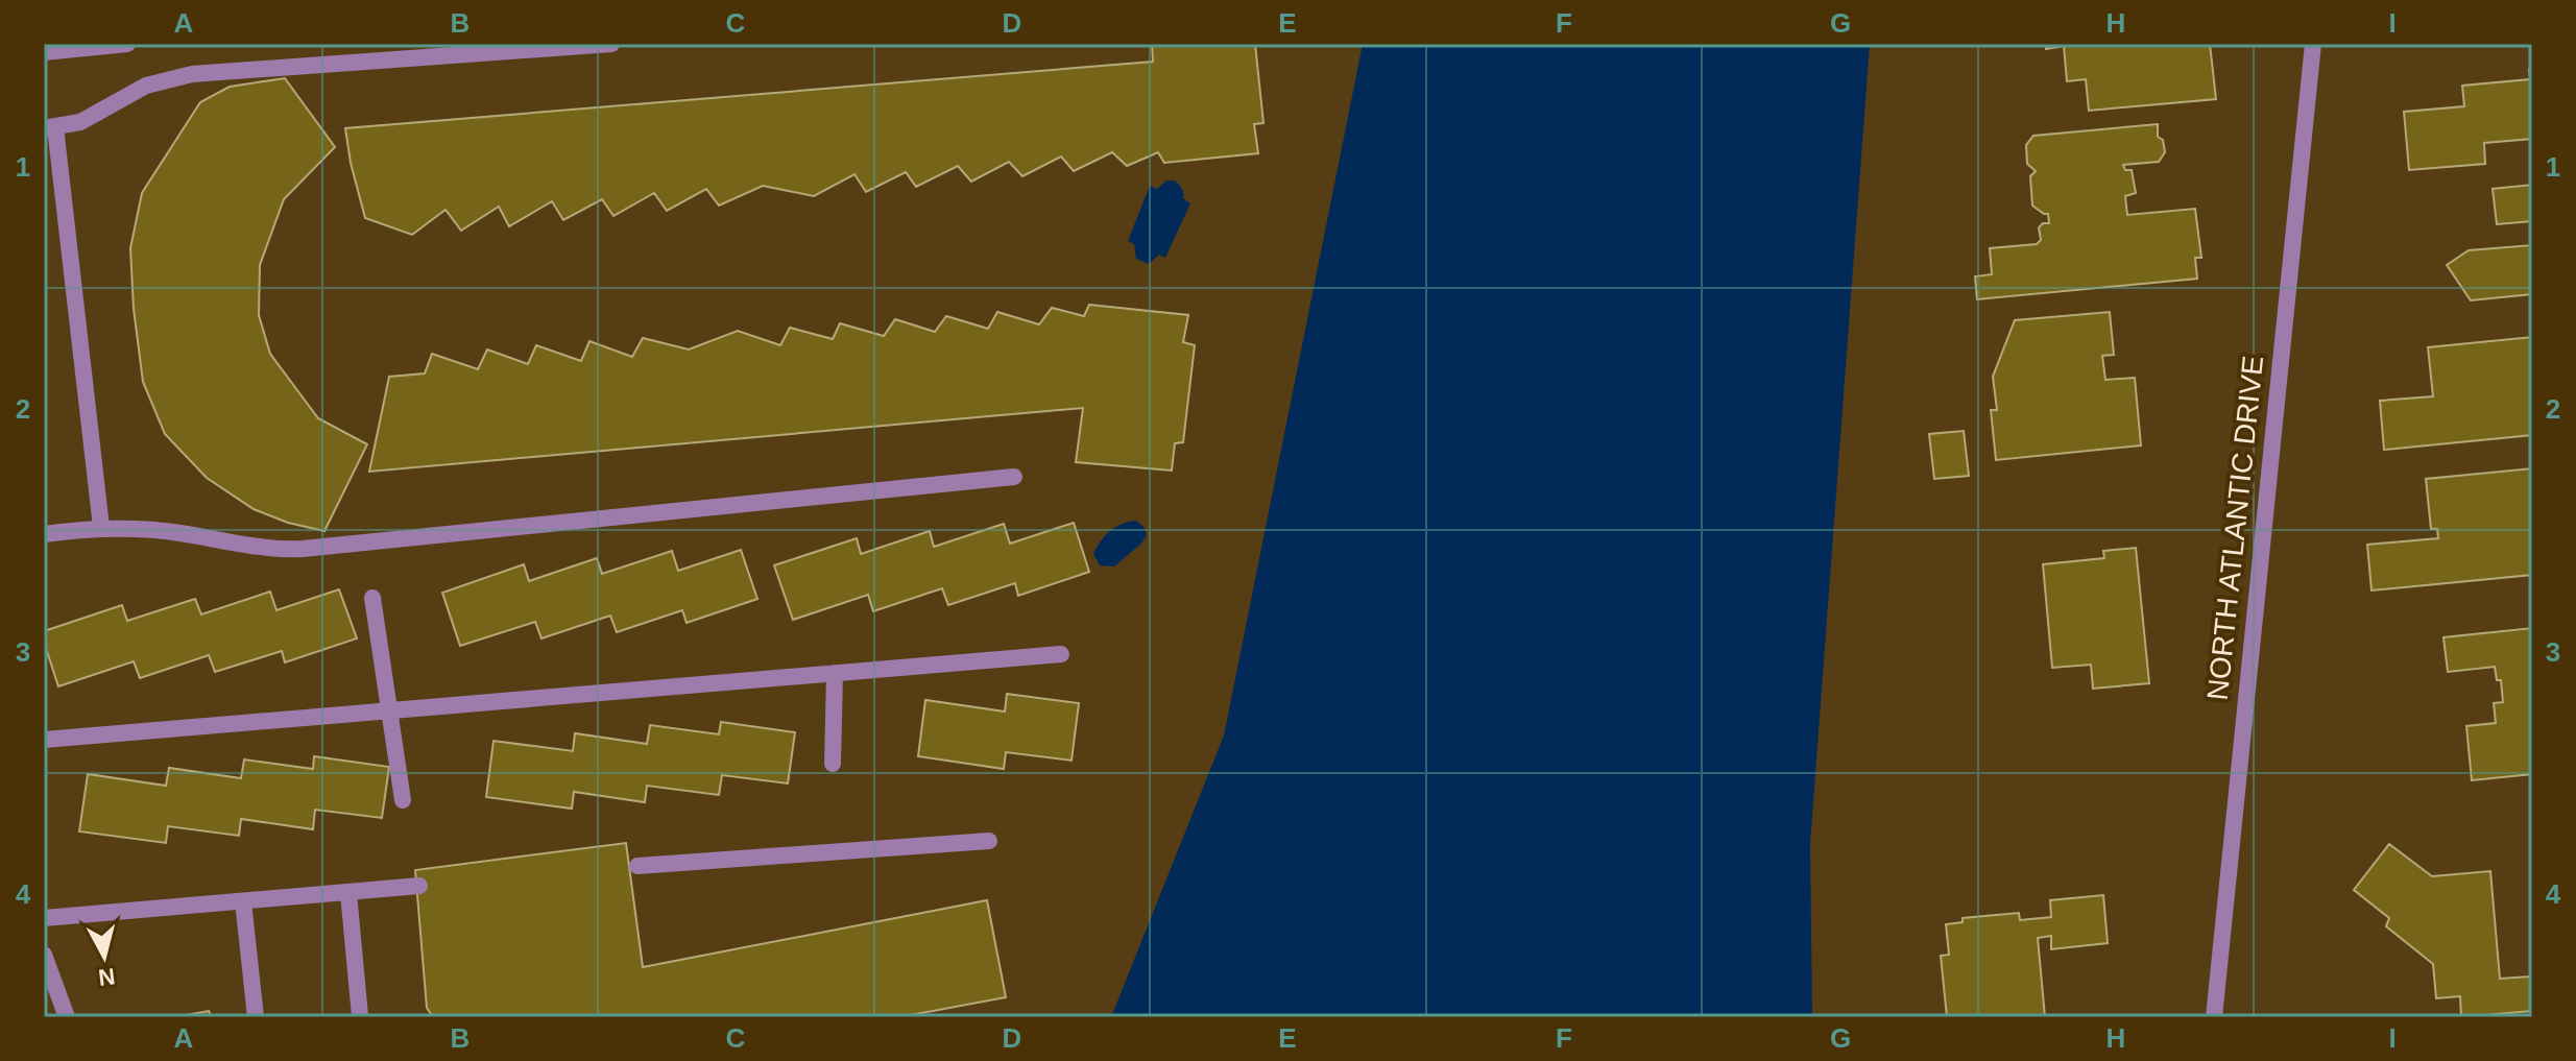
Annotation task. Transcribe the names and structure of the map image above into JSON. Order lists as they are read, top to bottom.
{
  "streets": {
    "street": ["NORTH ATLANTIC DRIVE"]
  },
  "north": "bottom",
  "grid": {
    "columns": [
      "A",
      "B",
      "C",
      "D",
      "E",
      "F",
      "G",
      "H",
      "I"
    ],
    "rows": [
      "1",
      "2",
      "3",
      "4"
    ]
  }
}
